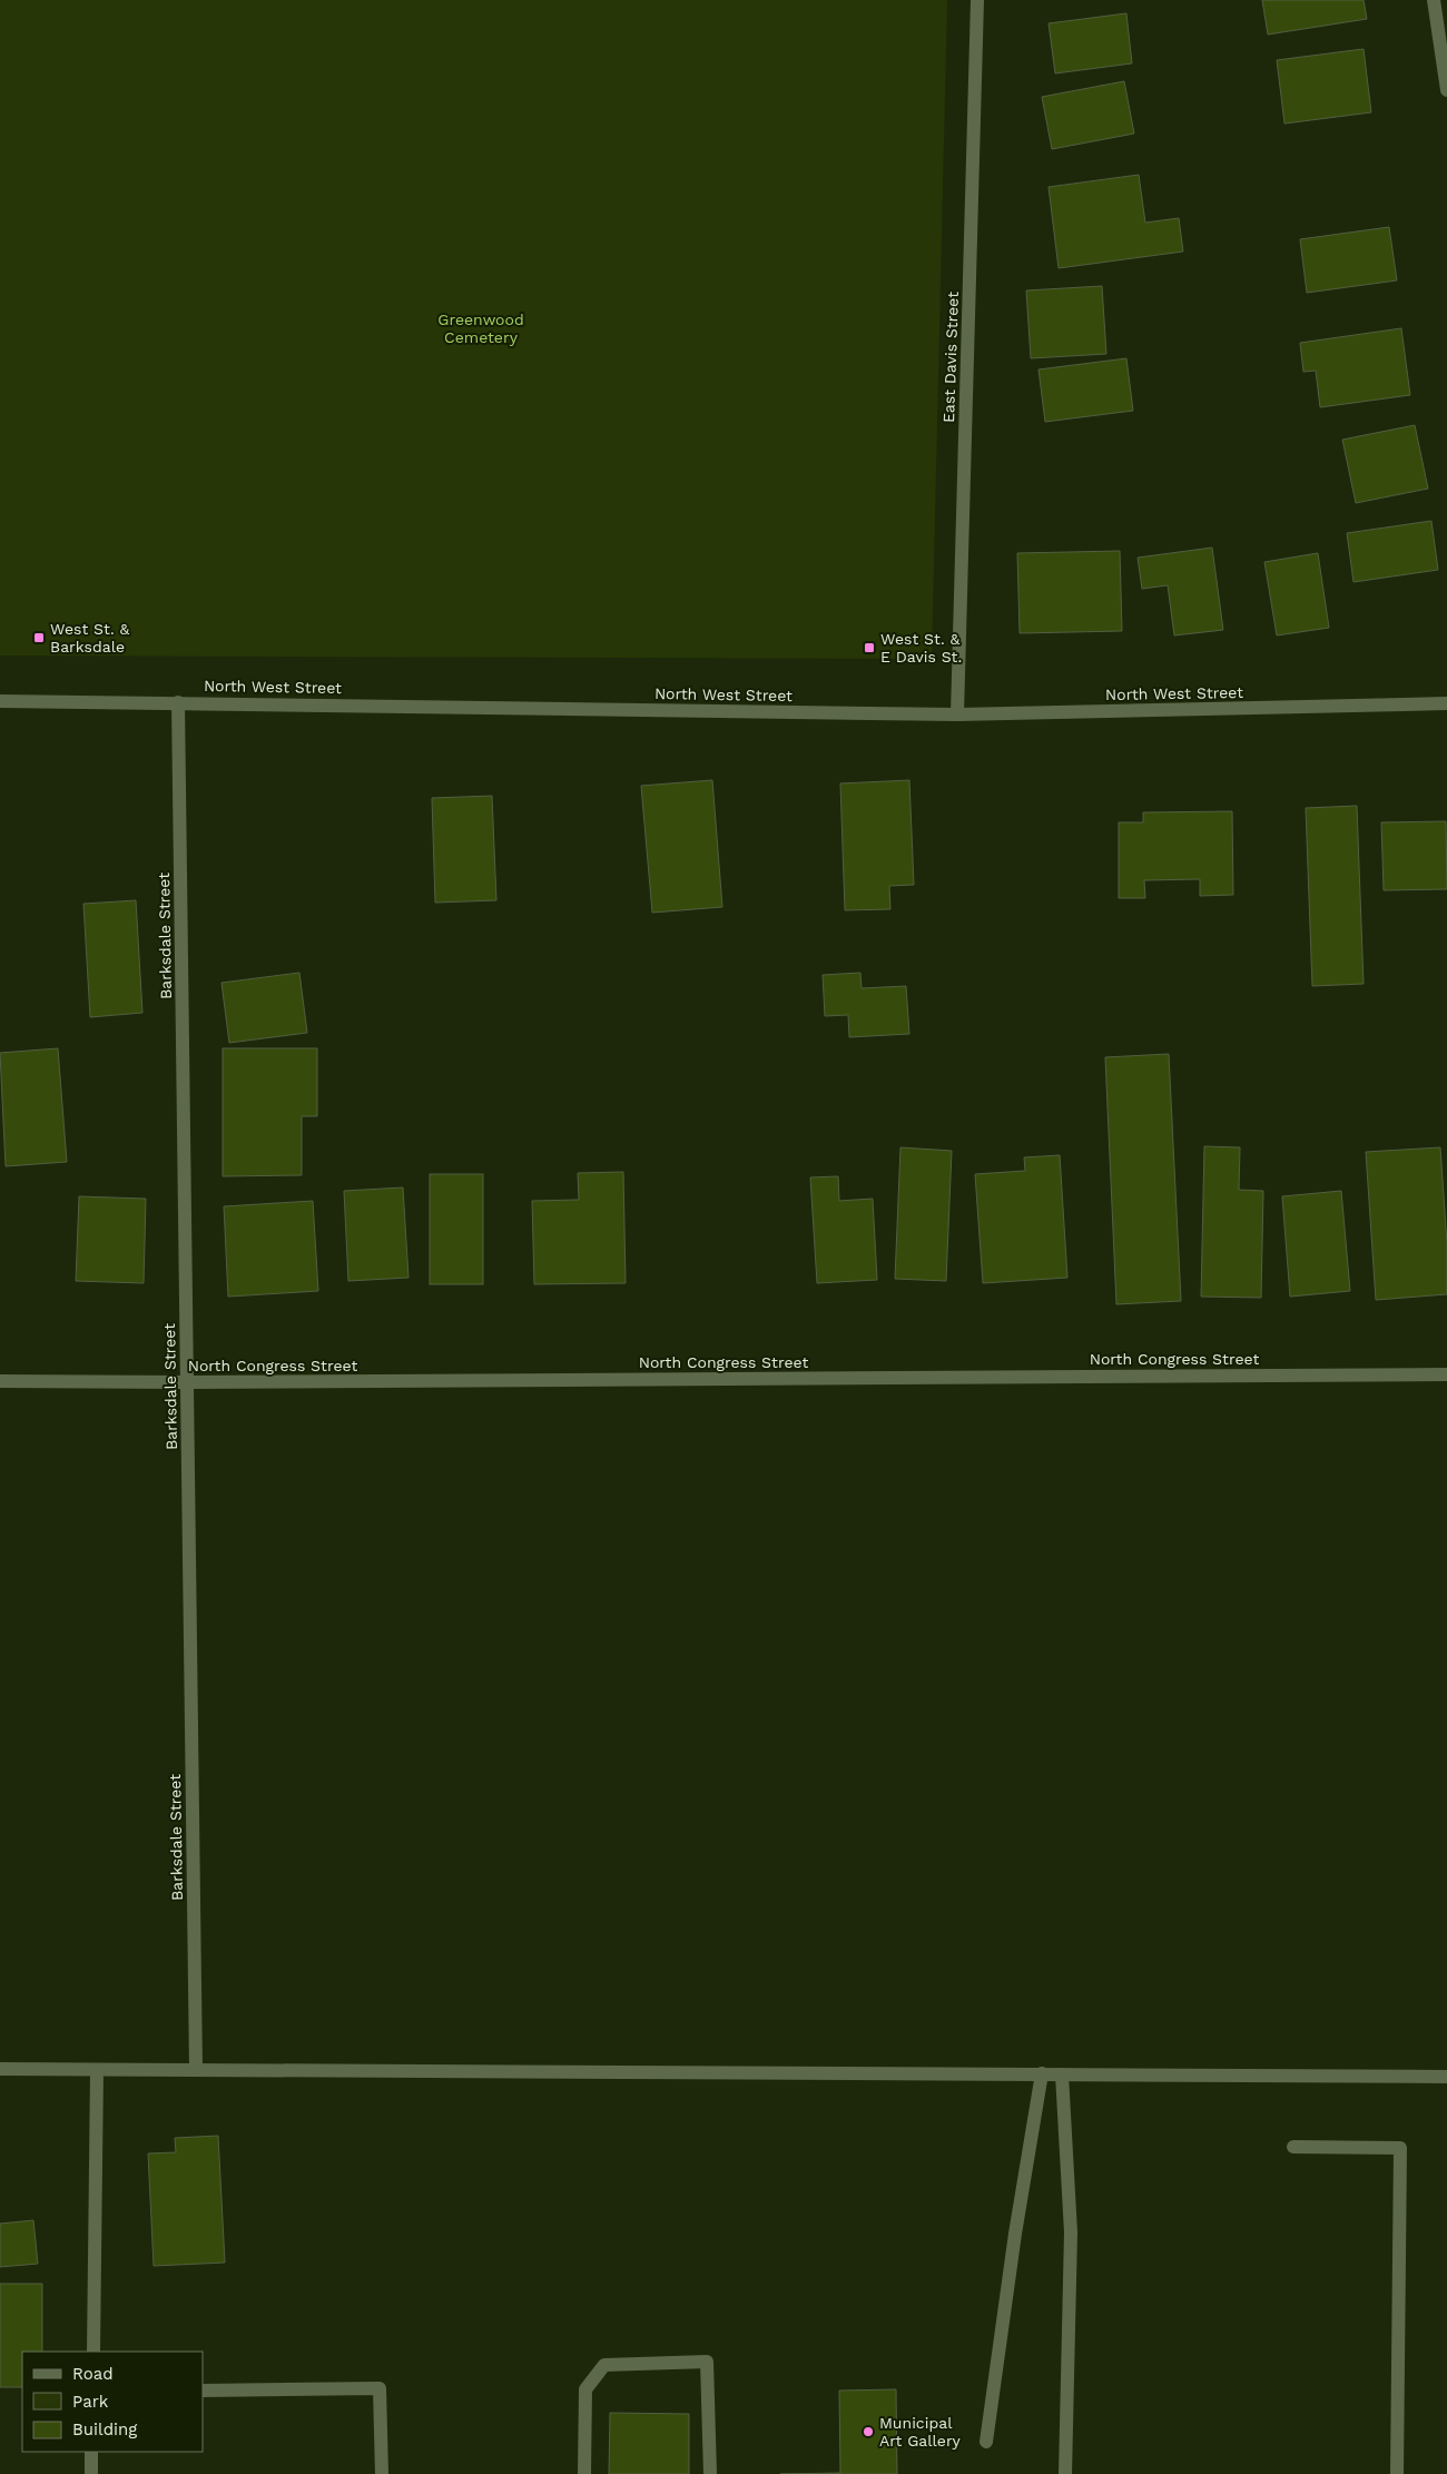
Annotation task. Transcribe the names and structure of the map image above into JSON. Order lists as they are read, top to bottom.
{
  "streets": {
    "street": [
      "East Davis Street",
      "North West Street",
      "Barksdale Street",
      "North Congress Street"
    ]
  },
  "crossings": [
    ["East Davis Street", "North West Street"],
    ["North West Street", "Barksdale Street"],
    ["Barksdale Street", "North Congress Street"]
  ],
  "parks": ["Greenwood Cemetery"],
  "places": {
    "transit": ["West St. & Barksdale", "West St. & E Davis St."],
    "other": ["Municipal Art Gallery"]
  },
  "legend": ["Road", "Park", "Building"]
}
